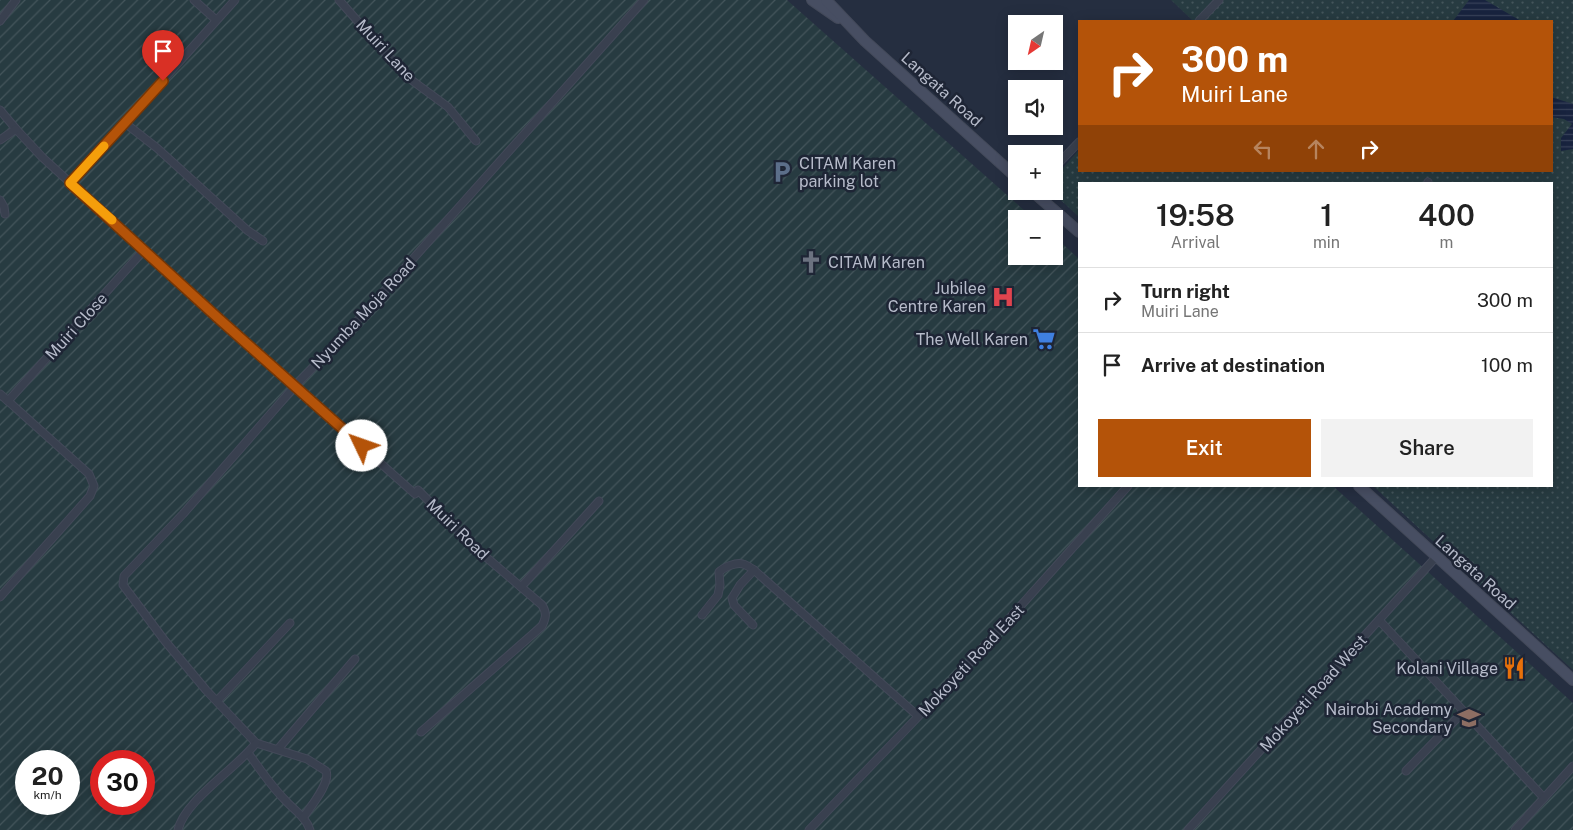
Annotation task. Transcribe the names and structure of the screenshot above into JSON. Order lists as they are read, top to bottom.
{
  "streets": {
    "main road": ["Langata Road"],
    "street": [
      "Muiri Lane",
      "Nyumba Moja Road",
      "Muiri Close",
      "Muiri Road",
      "Mokoyeti Road East",
      "Mokoyeti Road West"
    ]
  },
  "crossings": [
    ["Langata Road", "Mokoyeti Road West"],
    ["Nyumba Moja Road", "Muiri Road"],
    ["Muiri Close", "Muiri Road"]
  ],
  "places": {
    "parking": ["CITAM Karen parking lot"],
    "church": ["CITAM Karen"],
    "hospital": ["Jubilee Centre Karen"],
    "supermarket": ["The Well Karen"],
    "restaurant": ["Kolani Village"],
    "school or university": ["Nairobi Academy Secondary"]
  },
  "north": "bottom left",
  "page": {
    "map_buttons": ["+", "−"],
    "turn": ["300 m", "Muiri Lane"],
    "eta": [
      "19:58",
      "Arrival",
      "1",
      "min",
      "400",
      "m"
    ],
    "list": [
      {
        "name": "Turn right",
        "note": "Muiri Lane",
        "value": "300 m"
      },
      {
        "name": "Arrive at destination",
        "value": "100 m"
      }
    ],
    "buttons": ["Exit", "Share"],
    "speed": "20 km/h",
    "limit": "30"
  }
}
